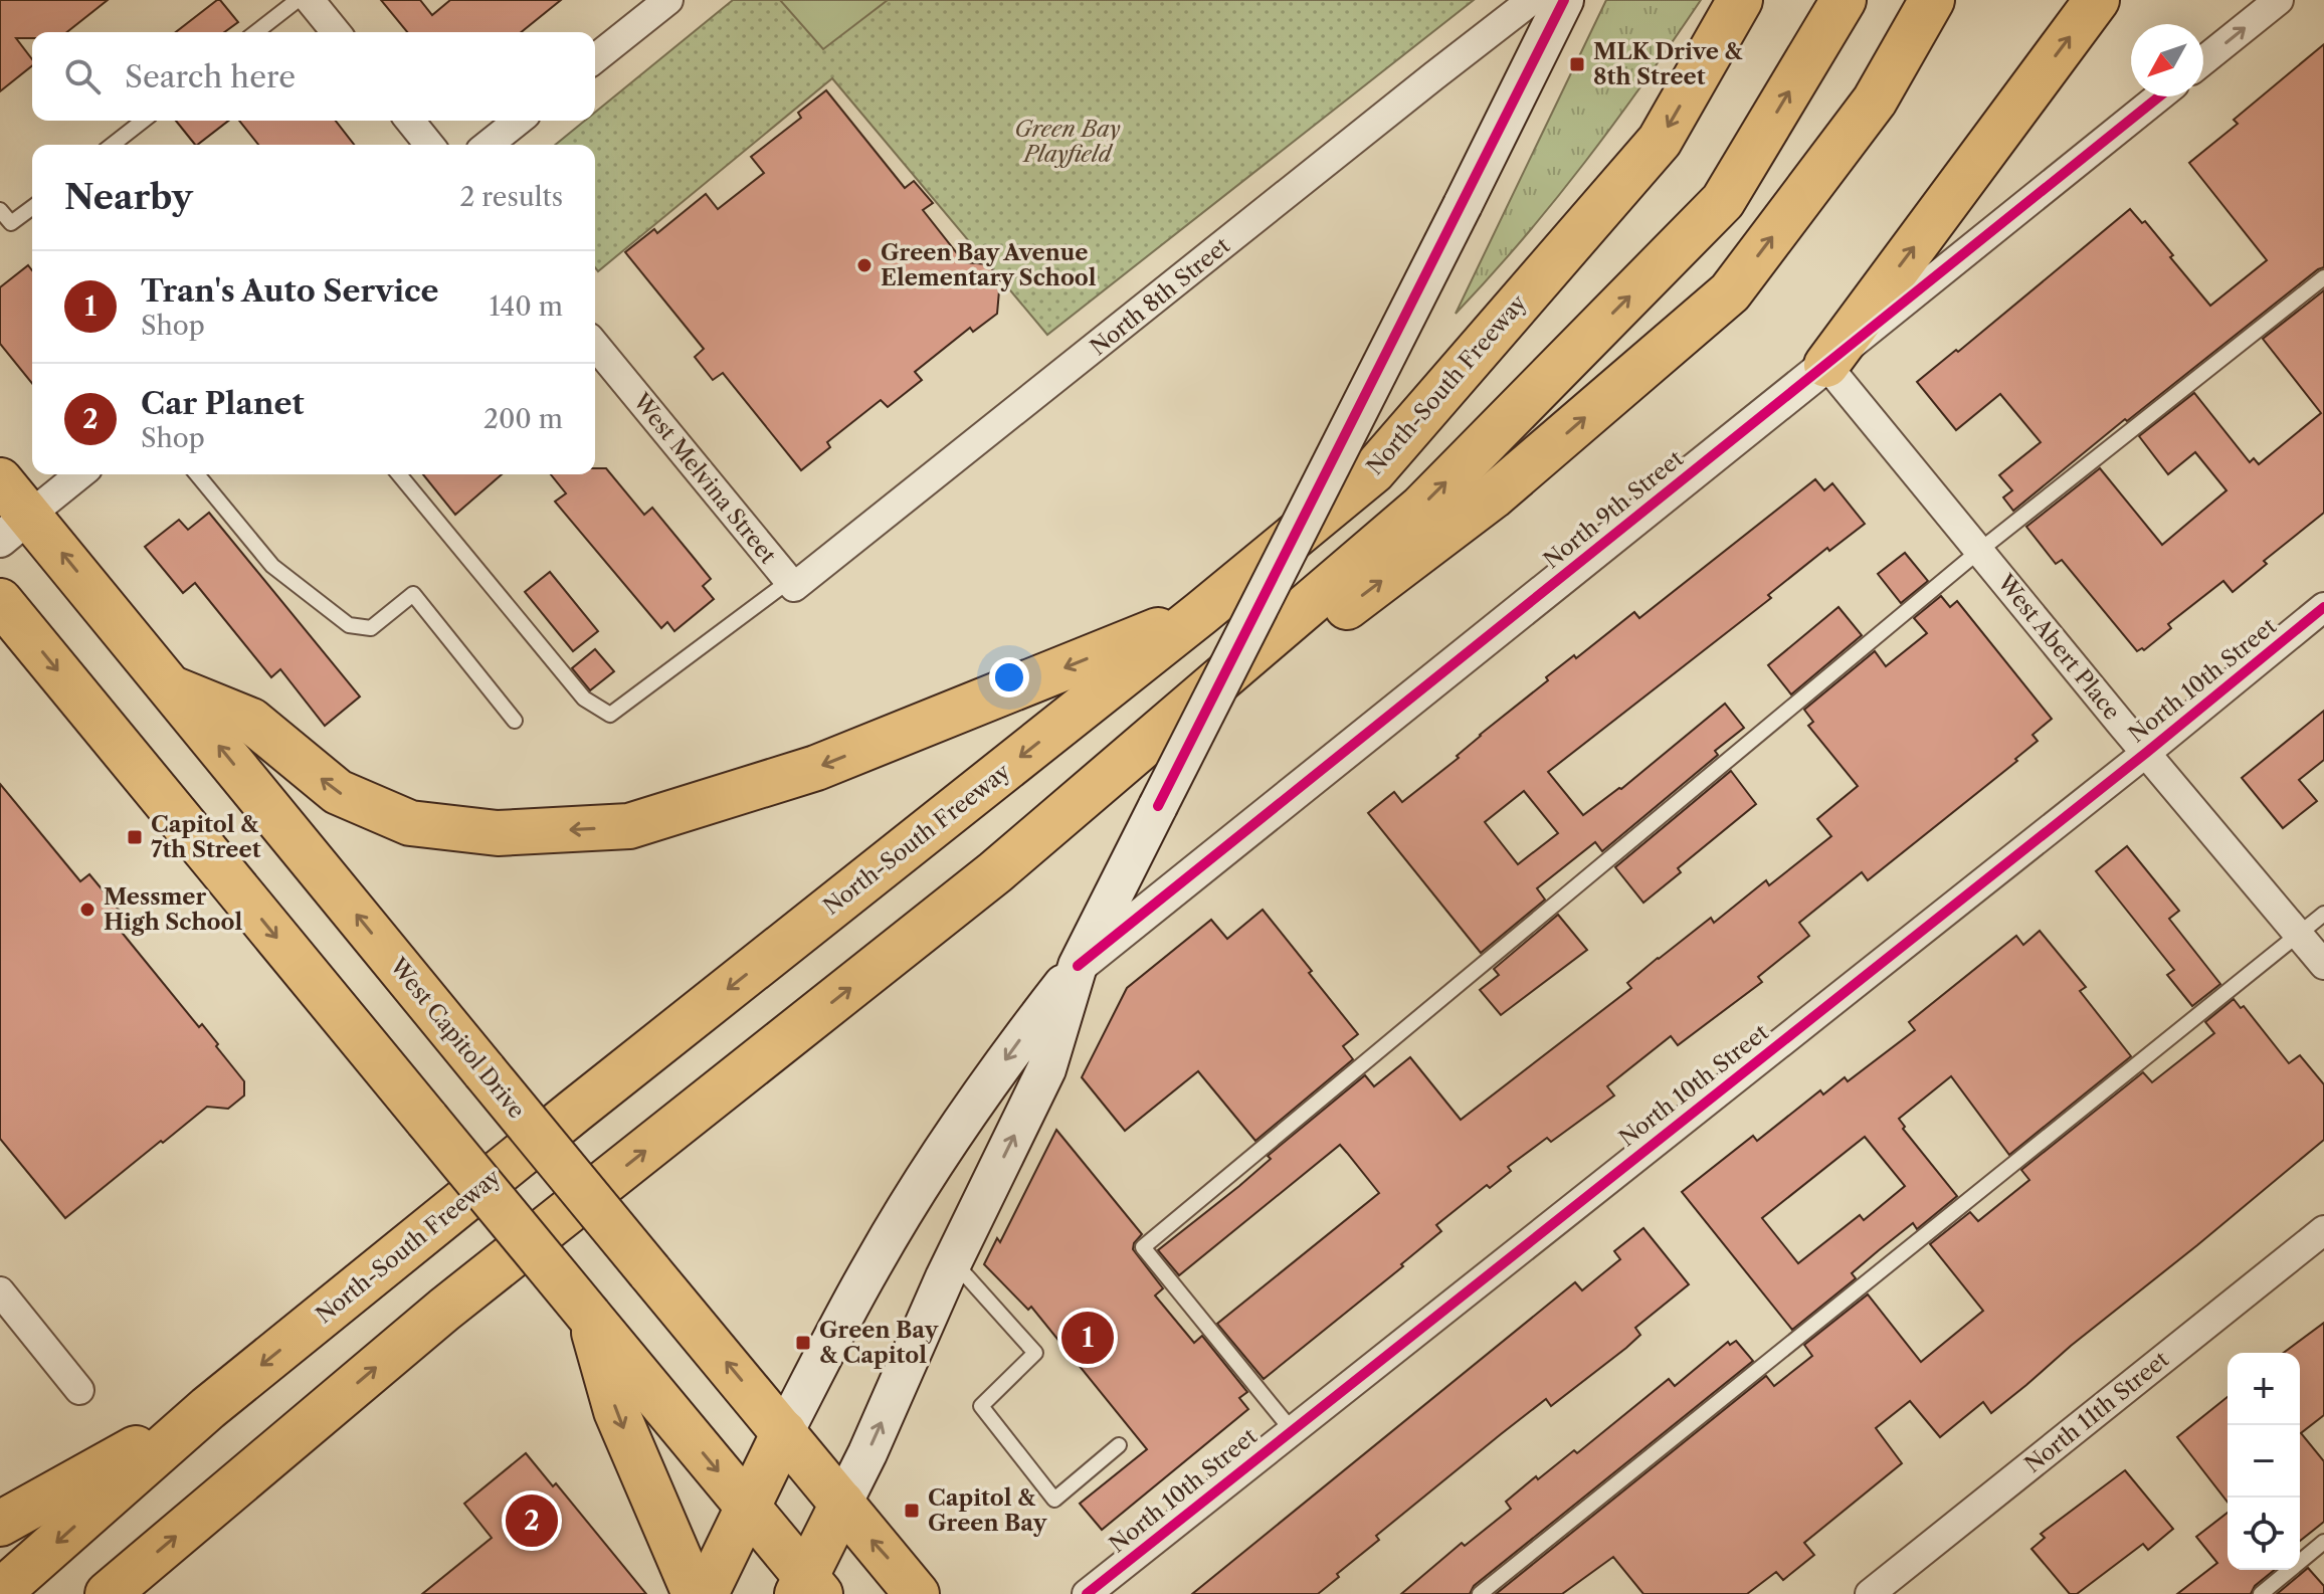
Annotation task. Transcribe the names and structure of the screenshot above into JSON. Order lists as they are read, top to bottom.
{
  "streets": {
    "main road": ["North-South Freeway", "West Capitol Drive"],
    "street": [
      "North 8th Street",
      "West Melvina Street",
      "North 9th Street",
      "West Abert Place",
      "North 10th Street",
      "North 11th Street"
    ]
  },
  "crossings": [
    ["North 8th Street", "West Melvina Street"],
    ["North 9th Street", "West Abert Place"],
    ["West Abert Place", "North 10th Street"]
  ],
  "parks": ["Green Bay Playfield"],
  "places": {
    "transit": [
      "MLK Drive & 8th Street",
      "Capitol & 7th Street",
      "Green Bay & Capitol",
      "Capitol & Green Bay"
    ],
    "other": ["Green Bay Avenue Elementary School", "Messmer High School"]
  },
  "north": "bottom left",
  "page": {
    "search": "Search here",
    "heading": ["Nearby", "2 results"],
    "list": [
      {
        "mark": "1",
        "name": "Tran's Auto Service",
        "note": "Shop",
        "value": "140 m"
      },
      {
        "mark": "2",
        "name": "Car Planet",
        "note": "Shop",
        "value": "200 m"
      }
    ],
    "pins": ["1", "2"],
    "map_buttons": ["+", "−"]
  }
}
